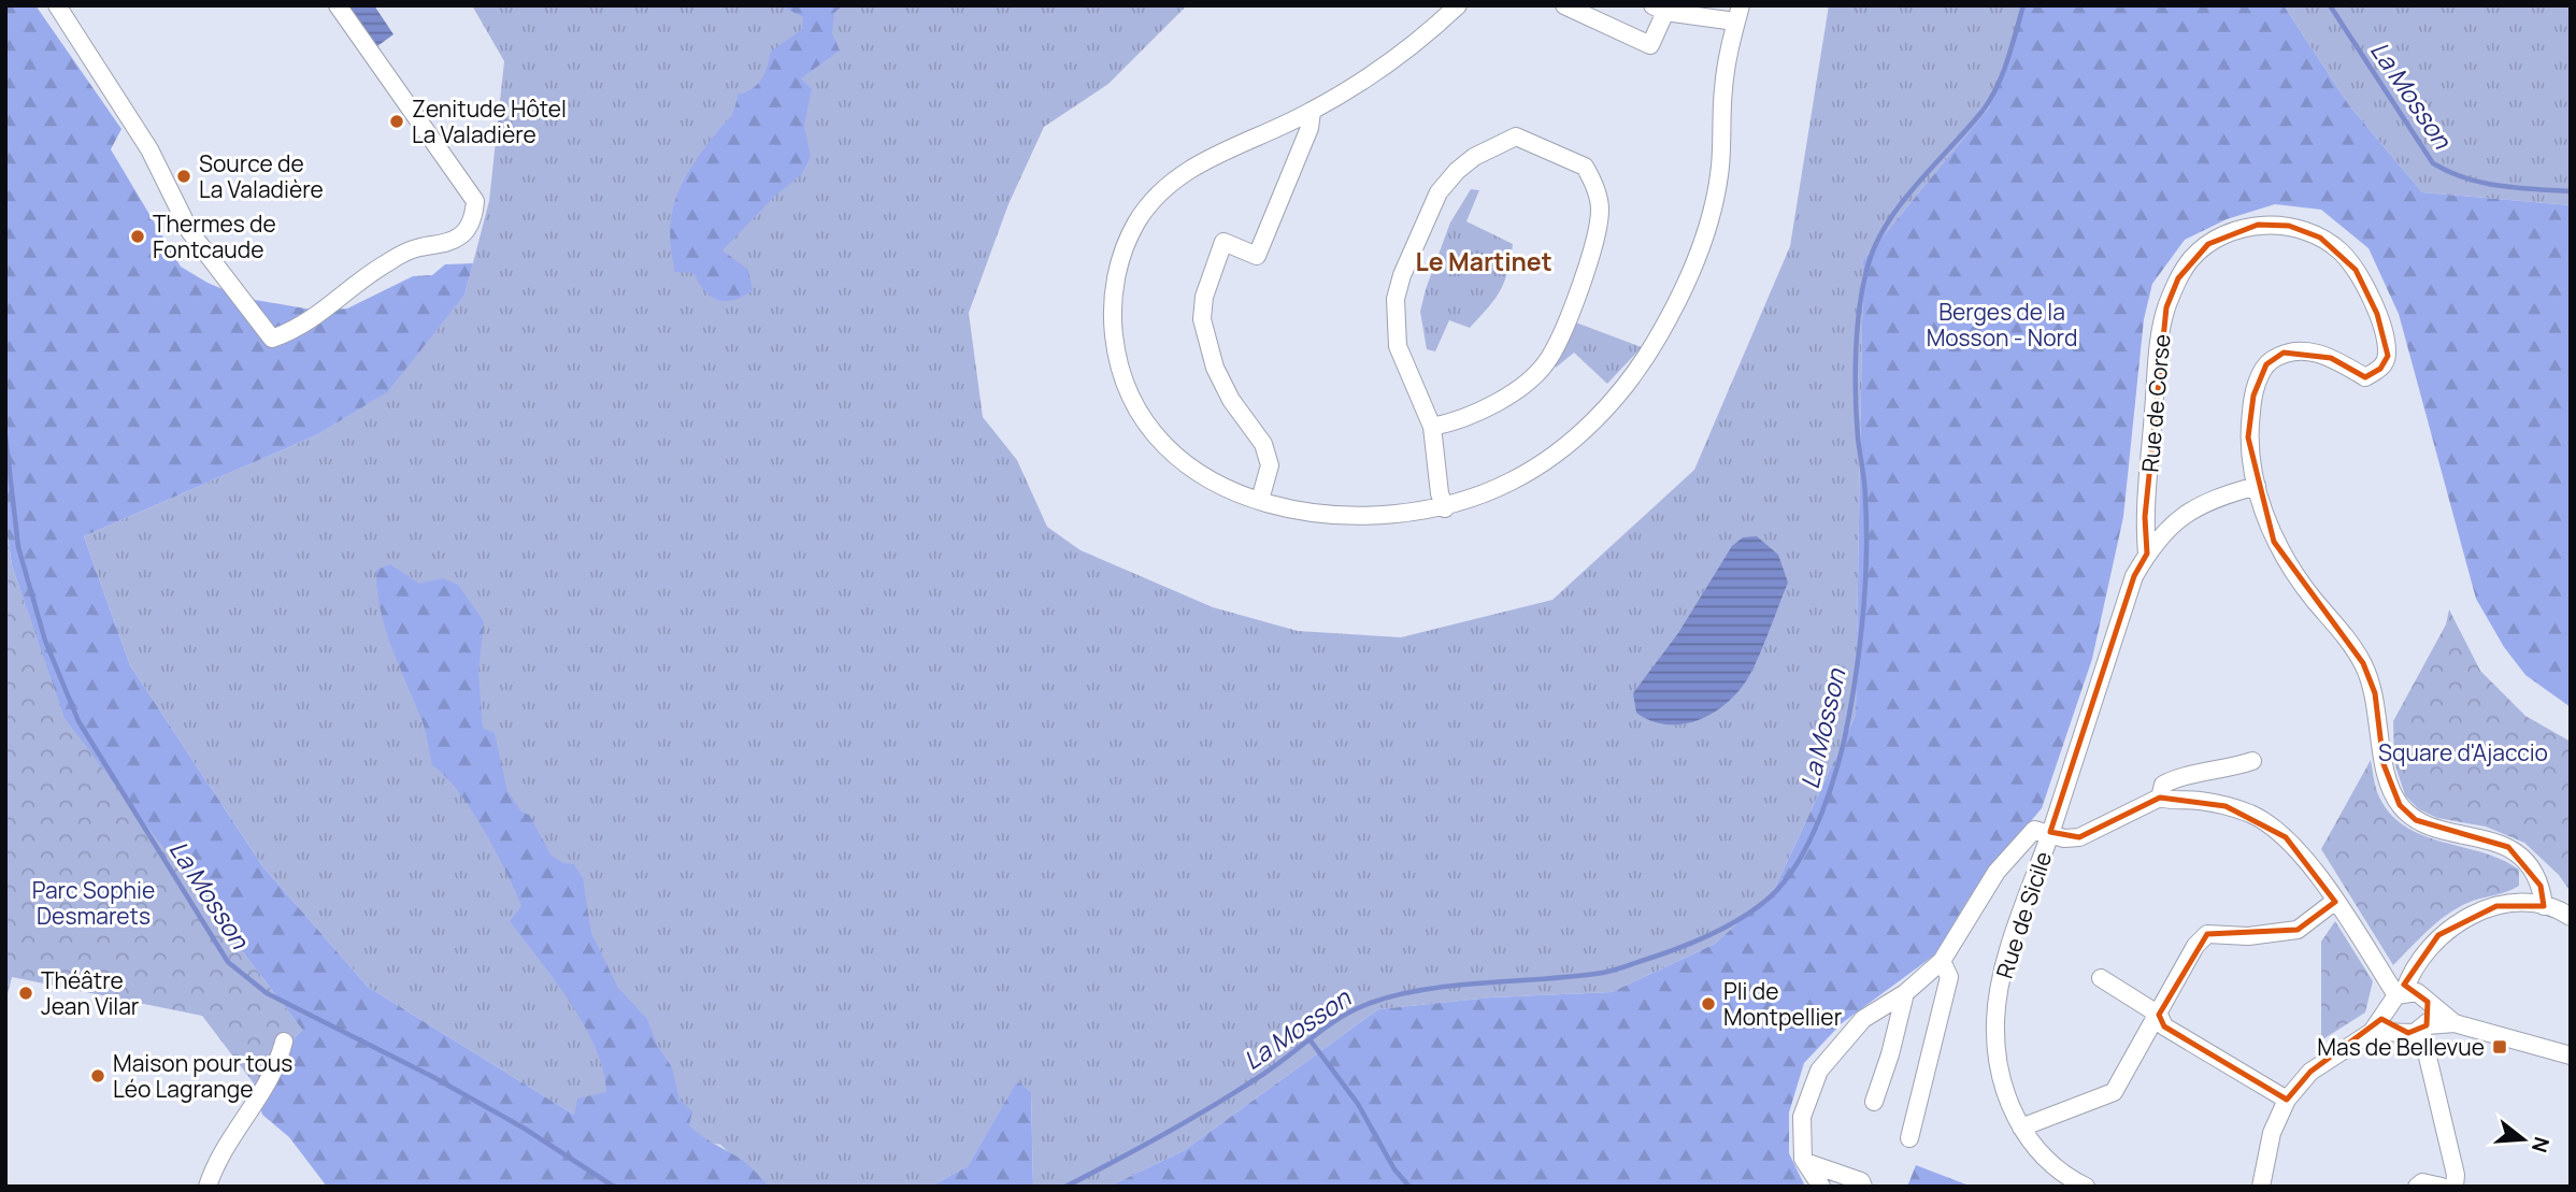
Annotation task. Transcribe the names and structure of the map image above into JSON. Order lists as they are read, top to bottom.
{
  "streets": {
    "street": ["Rue de Corse", "Rue de Sicile"]
  },
  "crossings": [
    ["Rue de Corse", "Rue de Sicile"]
  ],
  "districts": ["Le Martinet"],
  "water": ["La Mosson"],
  "parks": ["Berges de la Mosson - Nord", "Square d'Ajaccio", "Parc Sophie Desmarets"],
  "places": {
    "other": [
      "Zenitude Hôtel La Valadière",
      "Source de La Valadière",
      "Thermes de Fontcaude",
      "Théâtre Jean Vilar",
      "Pli de Montpellier",
      "Maison pour tous Léo Lagrange"
    ],
    "transit": ["Mas de Bellevue"]
  },
  "north": "right"
}
